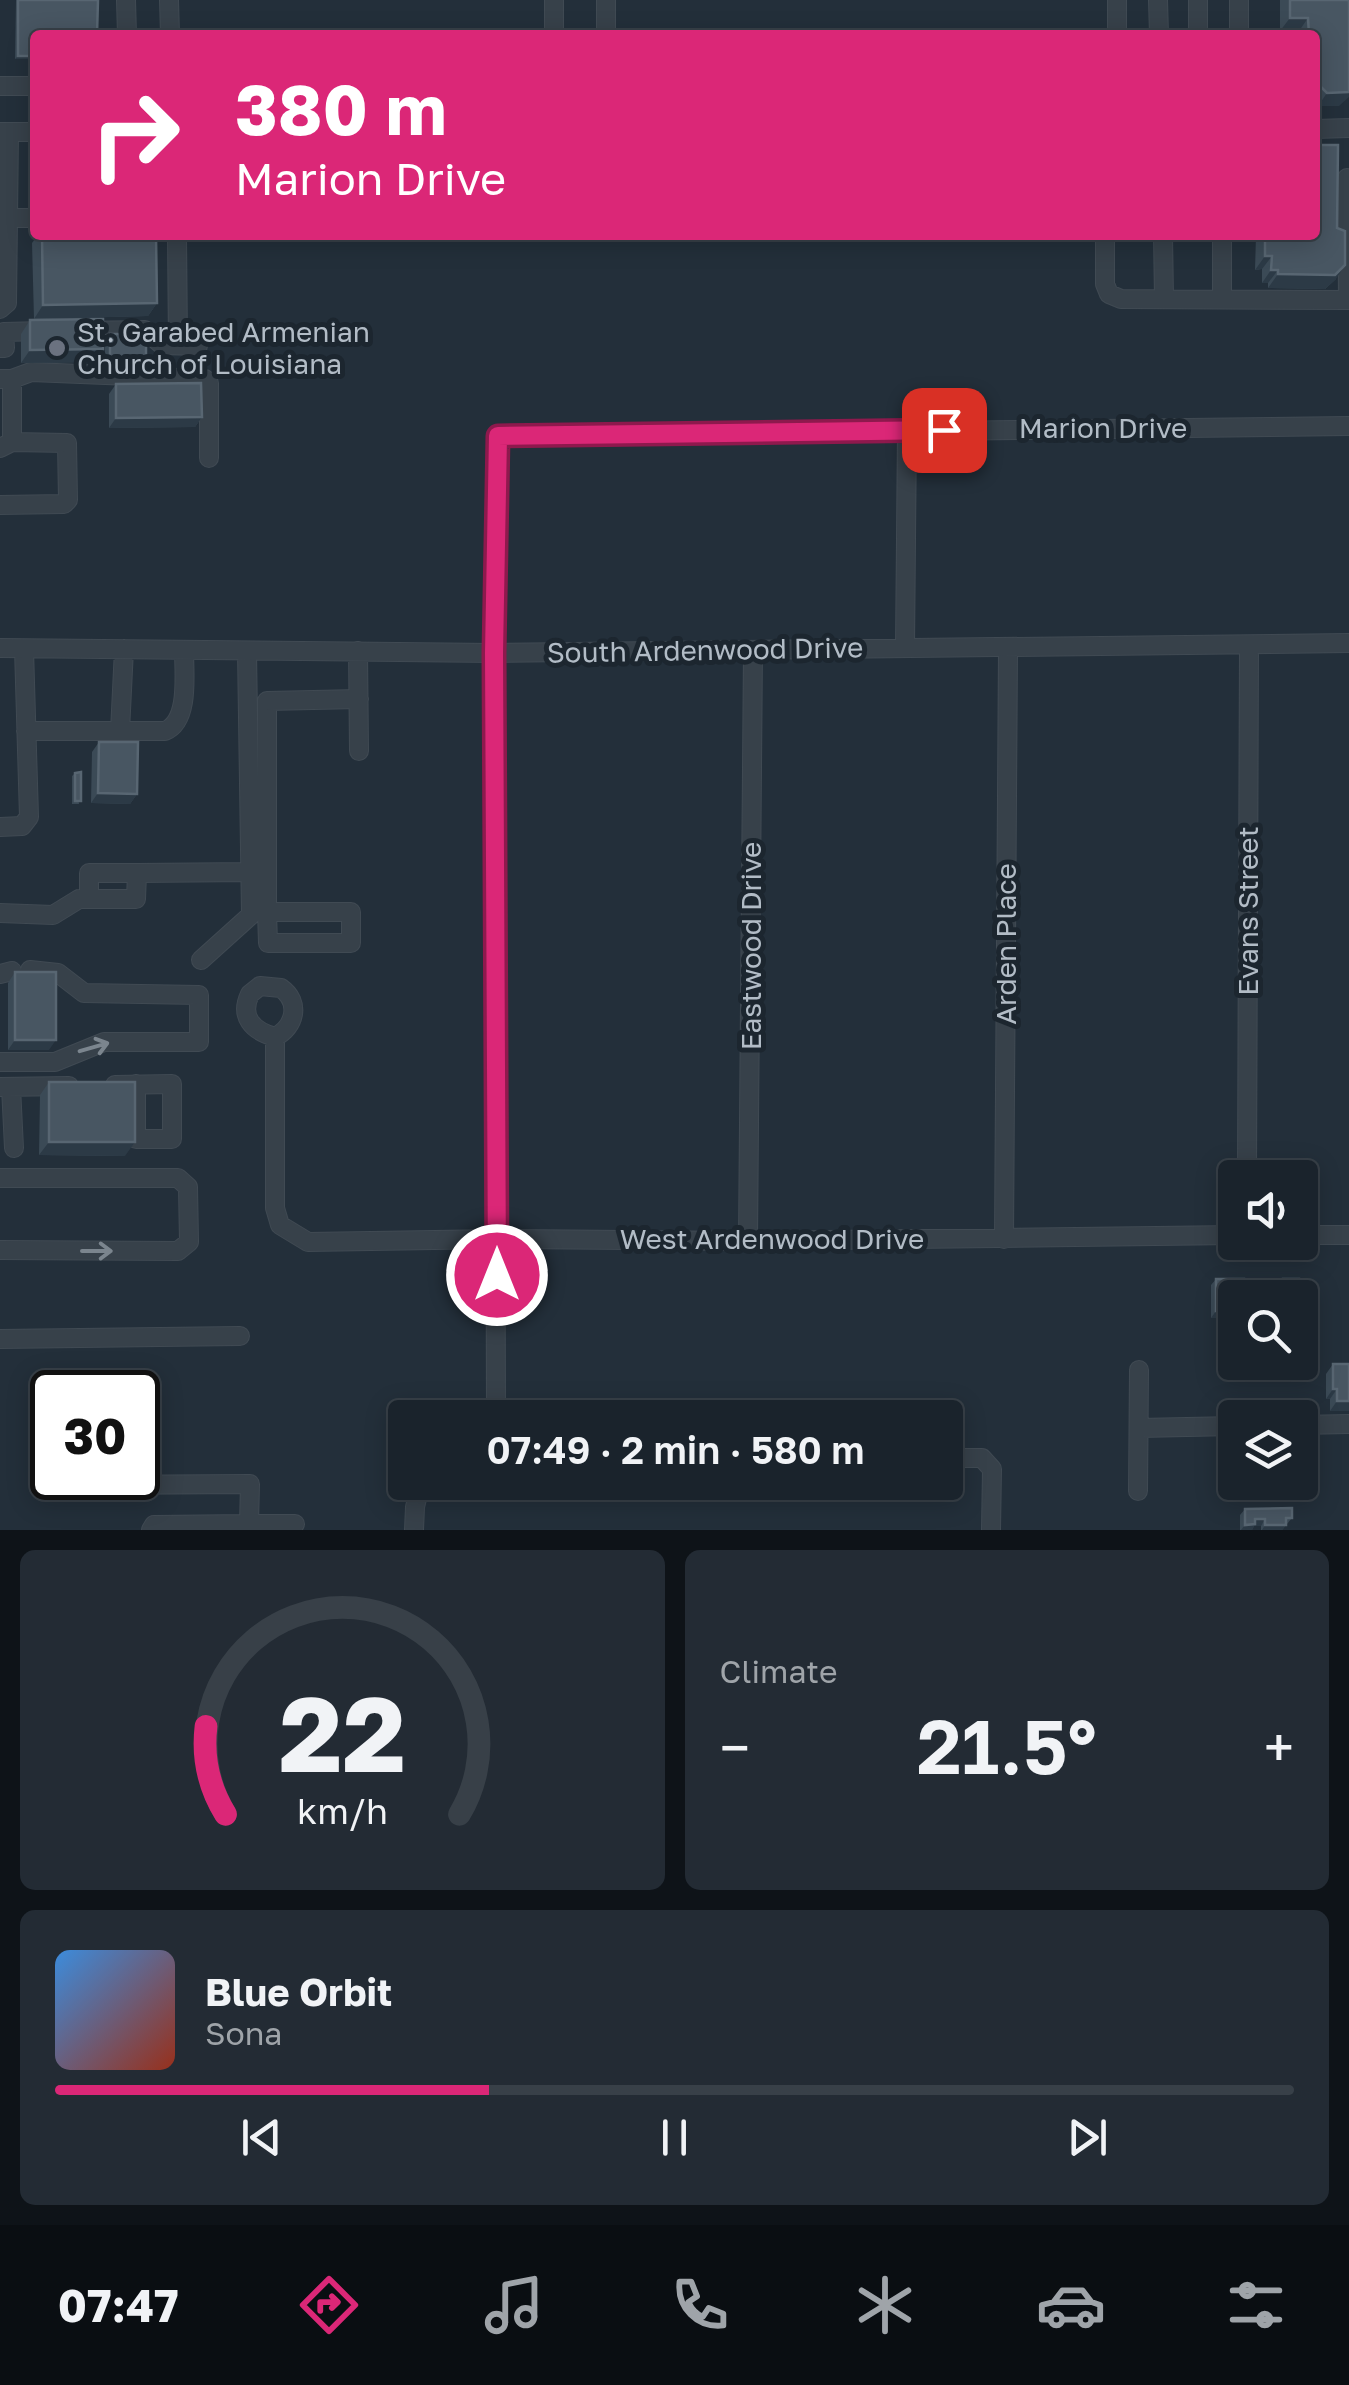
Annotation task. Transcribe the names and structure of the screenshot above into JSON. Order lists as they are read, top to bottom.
{
  "streets": {
    "street": [
      "Marion Drive",
      "South Ardenwood Drive",
      "Evans Street",
      "Arden Place",
      "Eastwood Drive",
      "West Ardenwood Drive"
    ]
  },
  "crossings": [
    ["Marion Drive", "South Ardenwood Drive"],
    ["South Ardenwood Drive", "Evans Street"],
    ["South Ardenwood Drive", "Arden Place"],
    ["South Ardenwood Drive", "Eastwood Drive"],
    ["Arden Place", "West Ardenwood Drive"],
    ["Eastwood Drive", "West Ardenwood Drive"]
  ],
  "places": ["St. Garabed Armenian Church of Louisiana"],
  "page": {
    "turn": ["380 m", "Marion Drive"],
    "limit": "30",
    "trip": "07:49 · 2 min · 580 m",
    "tile": "Climate",
    "heat": ["−", "21.5°", "+"],
    "song": ["Blue Orbit", "Sona"],
    "tabs": "07:47",
    "gauge": ["22", "km/h"]
  }
}
